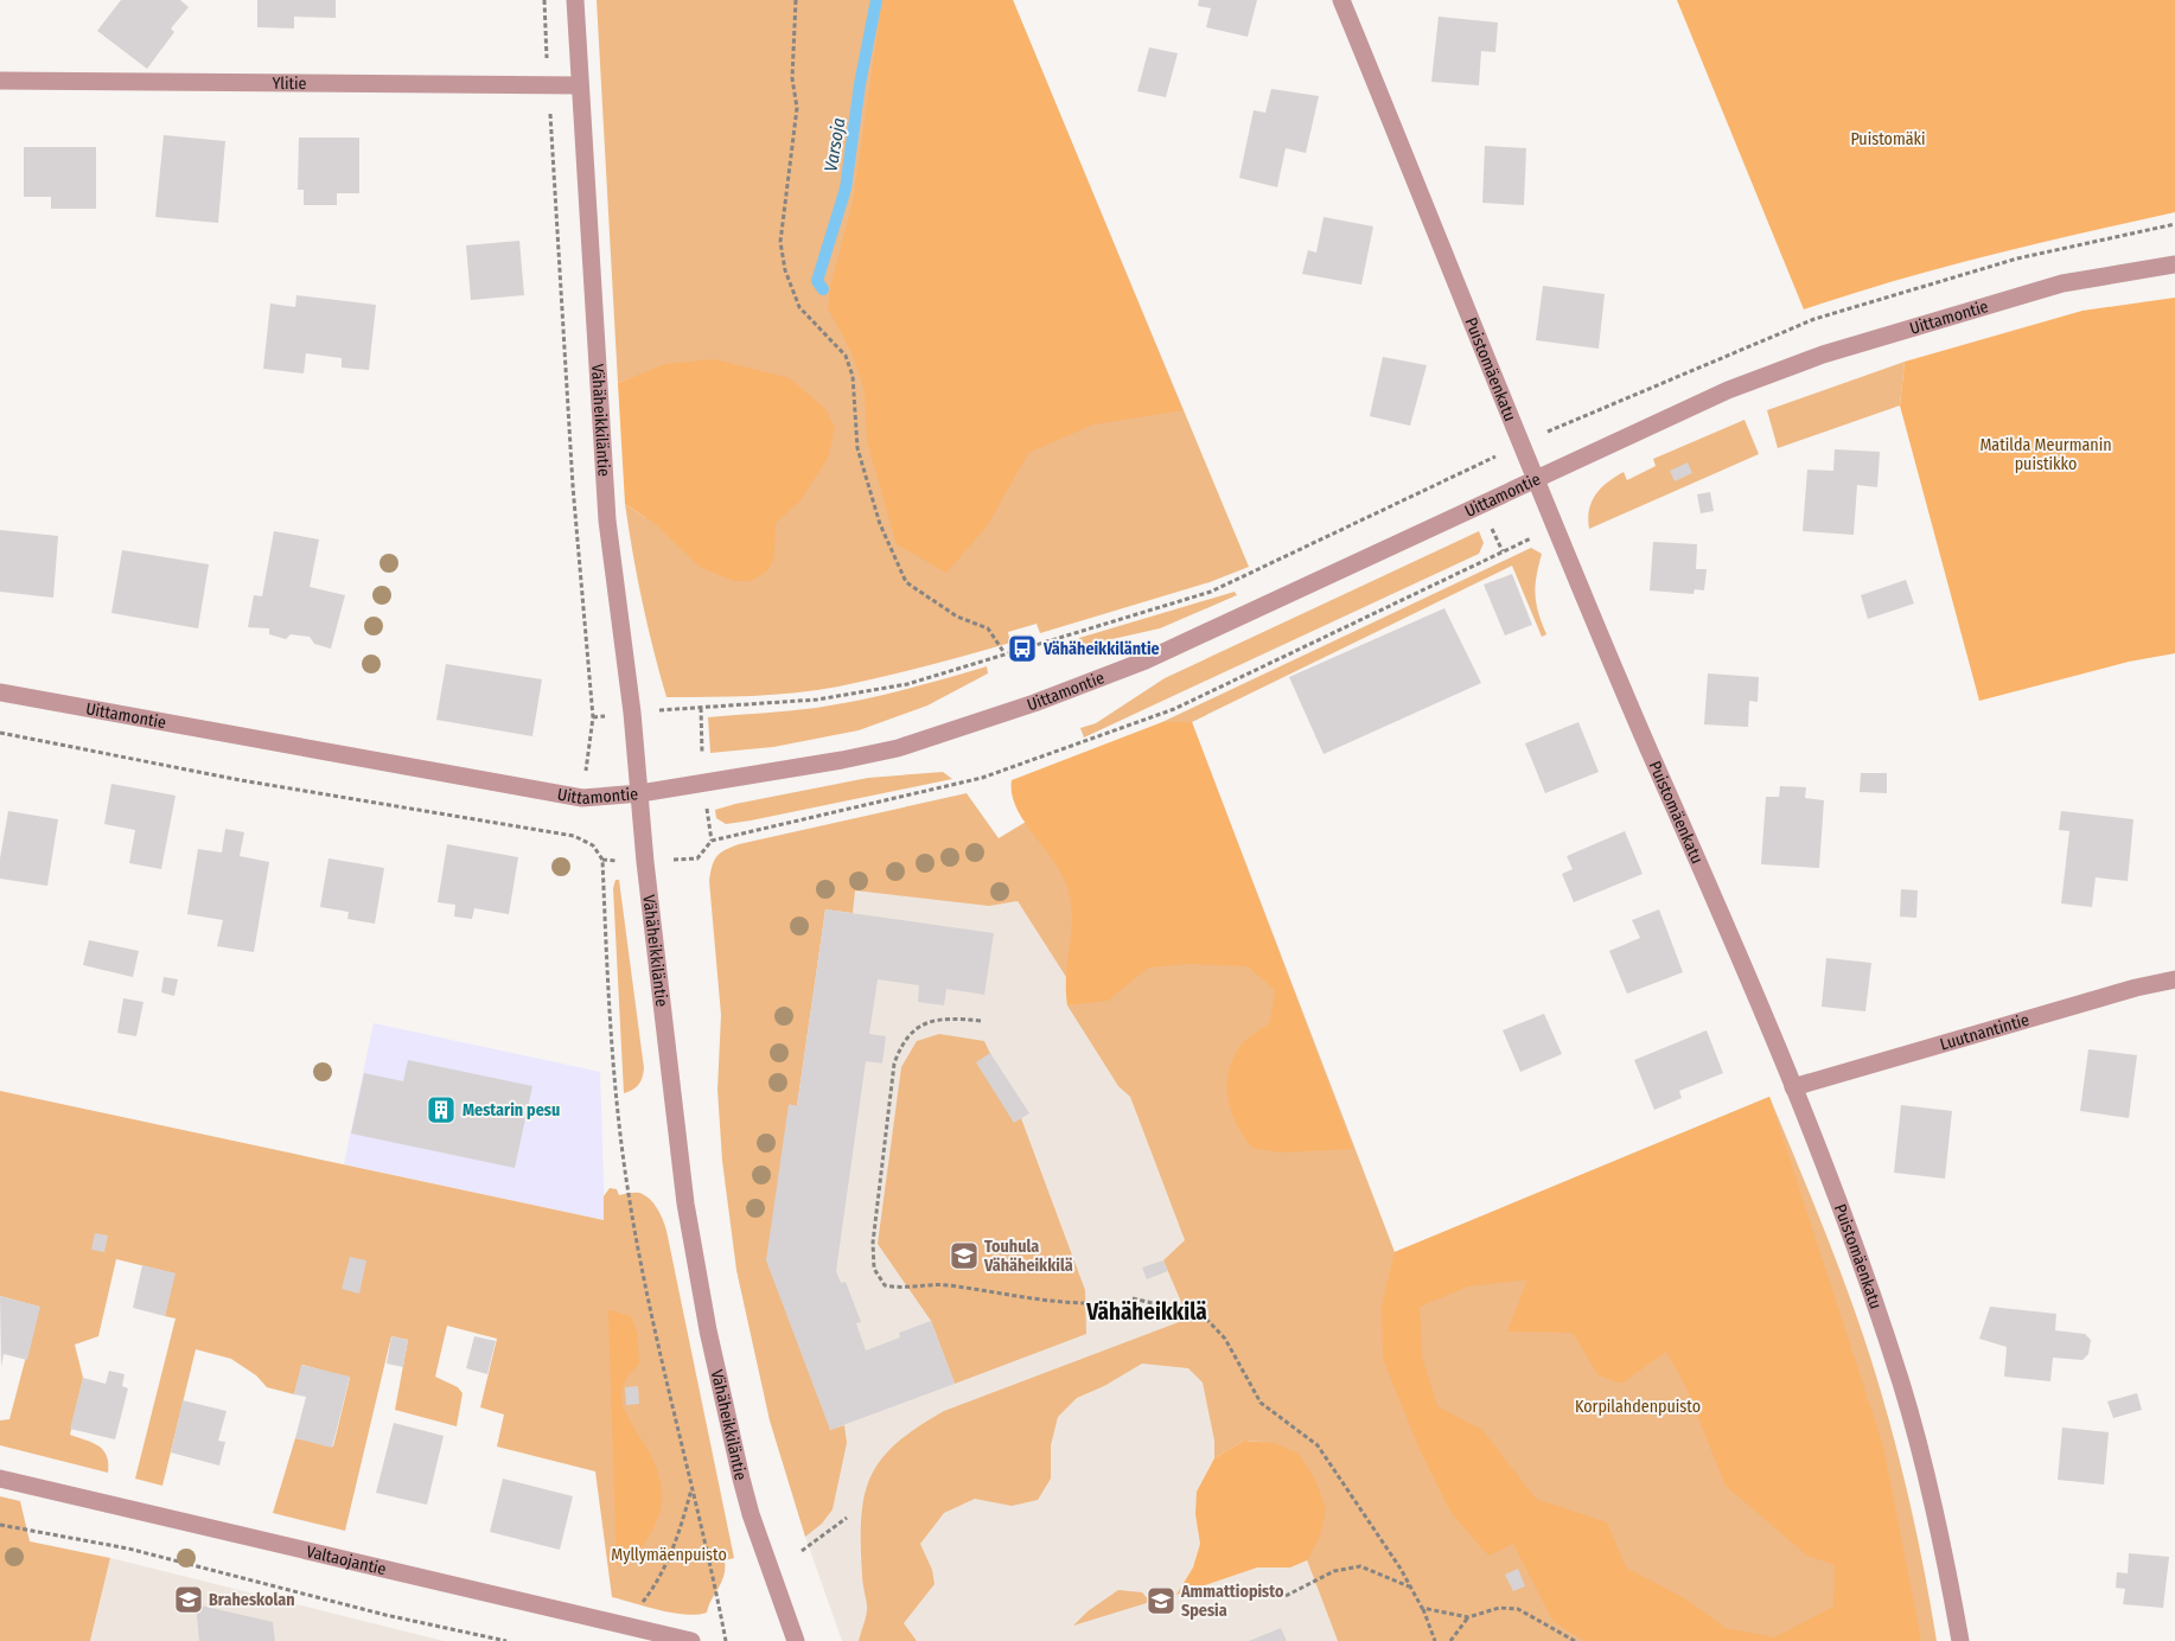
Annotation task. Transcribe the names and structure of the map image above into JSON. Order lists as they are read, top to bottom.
{
  "streets": {
    "street": [
      "Ylitie",
      "Uittamontie",
      "Puistomäenkatu",
      "Vähäheikkiläntie",
      "Luutnantintie",
      "Valtaojantie"
    ]
  },
  "crossings": [
    ["Ylitie", "Vähäheikkiläntie"],
    ["Uittamontie", "Puistomäenkatu"],
    ["Uittamontie", "Vähäheikkiläntie"],
    ["Puistomäenkatu", "Luutnantintie"]
  ],
  "districts": ["Vähäheikkilä"],
  "water": ["Varsoja"],
  "parks": [
    "Puistomäki",
    "Matilda Meurmanin puistikko",
    "Korpilahdenpuisto",
    "Myllymäenpuisto"
  ],
  "places": {
    "bus stop": ["Vähäheikkiläntie"],
    "building": ["Mestarin pesu"],
    "school or university": ["Touhula Vähäheikkilä", "Braheskolan", "Ammattiopisto Spesia"]
  }
}
